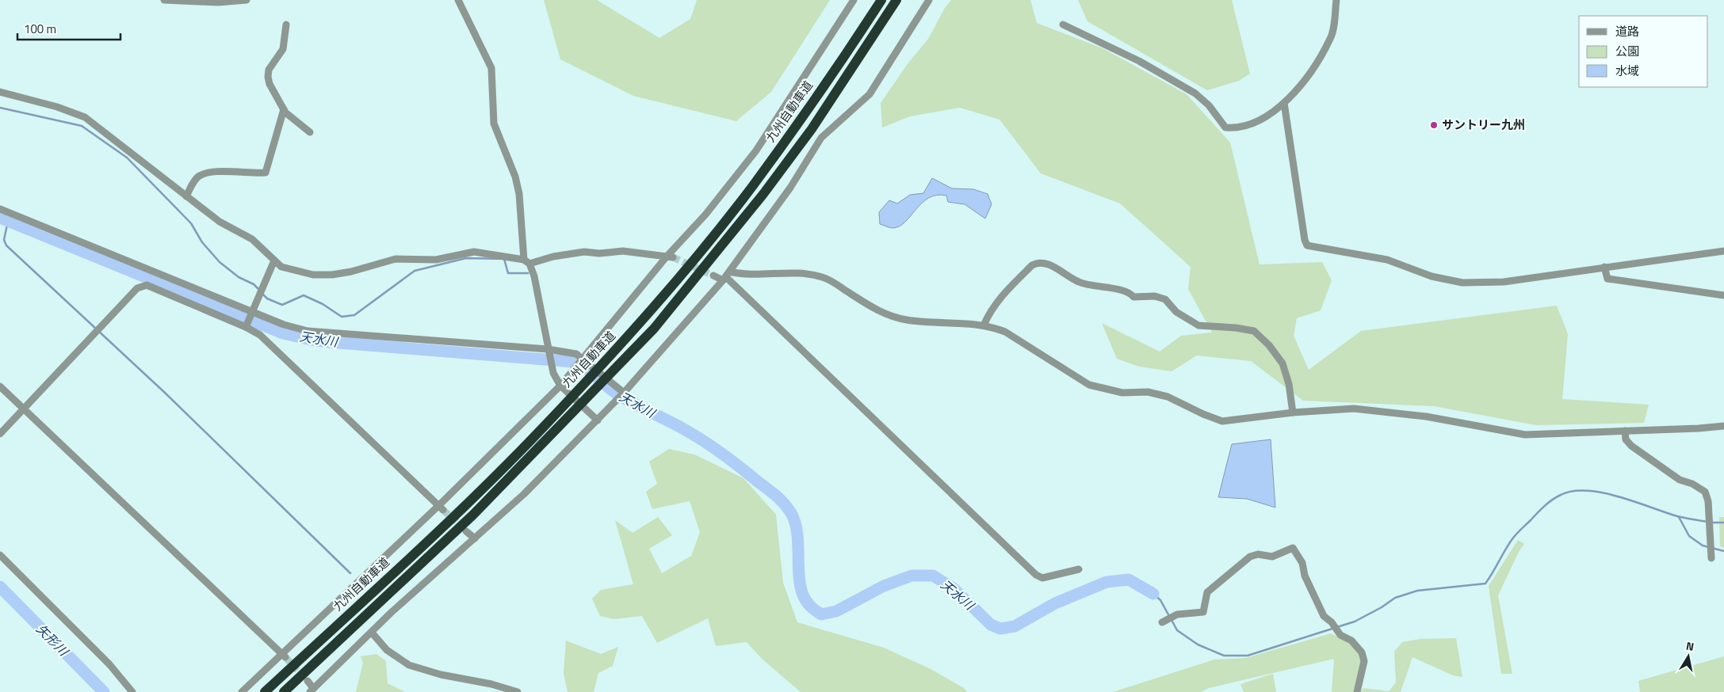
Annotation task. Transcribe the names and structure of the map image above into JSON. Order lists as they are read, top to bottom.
{
  "streets": {
    "highway": ["九州自動車道"]
  },
  "water": ["天水川", "矢形川"],
  "places": ["サントリー九州"],
  "legend": ["道路", "公園", "水域"],
  "scale_bar": "100 m",
  "north": "top"
}
